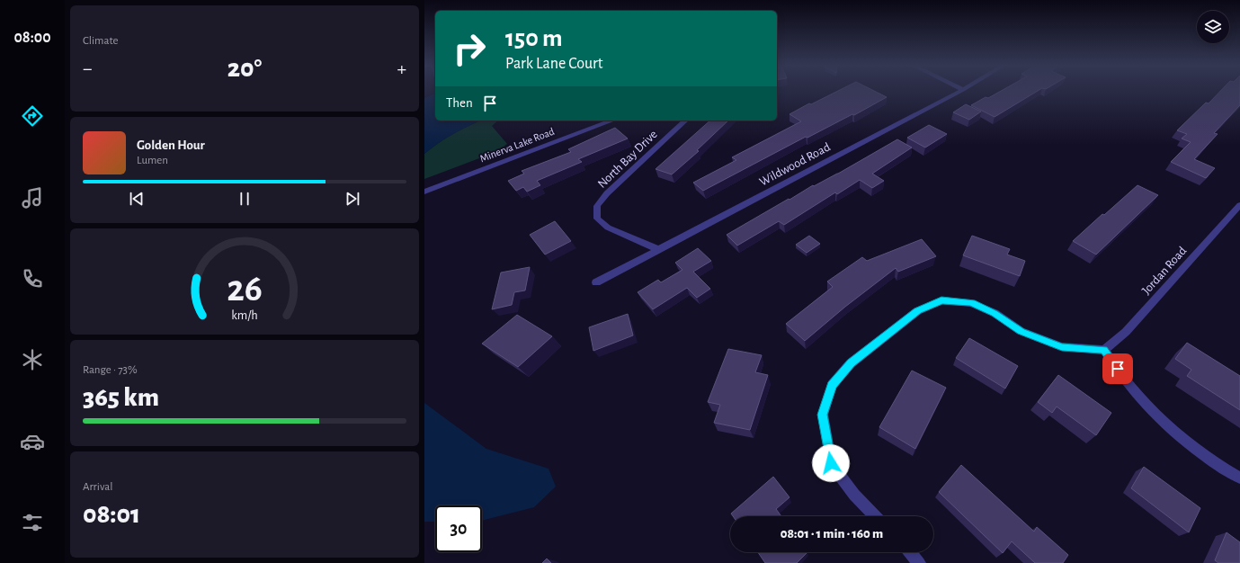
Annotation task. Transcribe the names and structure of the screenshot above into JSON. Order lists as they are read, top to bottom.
{
  "streets": {
    "street": [
      "Minerva Lake Road",
      "North Bay Drive",
      "Wildwood Road",
      "Jordan Road"
    ]
  },
  "crossings": [
    ["North Bay Drive", "Wildwood Road"]
  ],
  "page": {
    "tabs": "08:00",
    "tile": [
      "Climate",
      ["Range · 73%", "365 km"],
      ["Arrival", "08:01"]
    ],
    "turn": ["150 m", "Park Lane Court"],
    "heat": ["−", "20°", "+"],
    "then": "Then",
    "song": ["Golden Hour", "Lumen"],
    "limit": "30",
    "trip": "08:01 · 1 min · 160 m",
    "gauge": ["26", "km/h"]
  }
}
